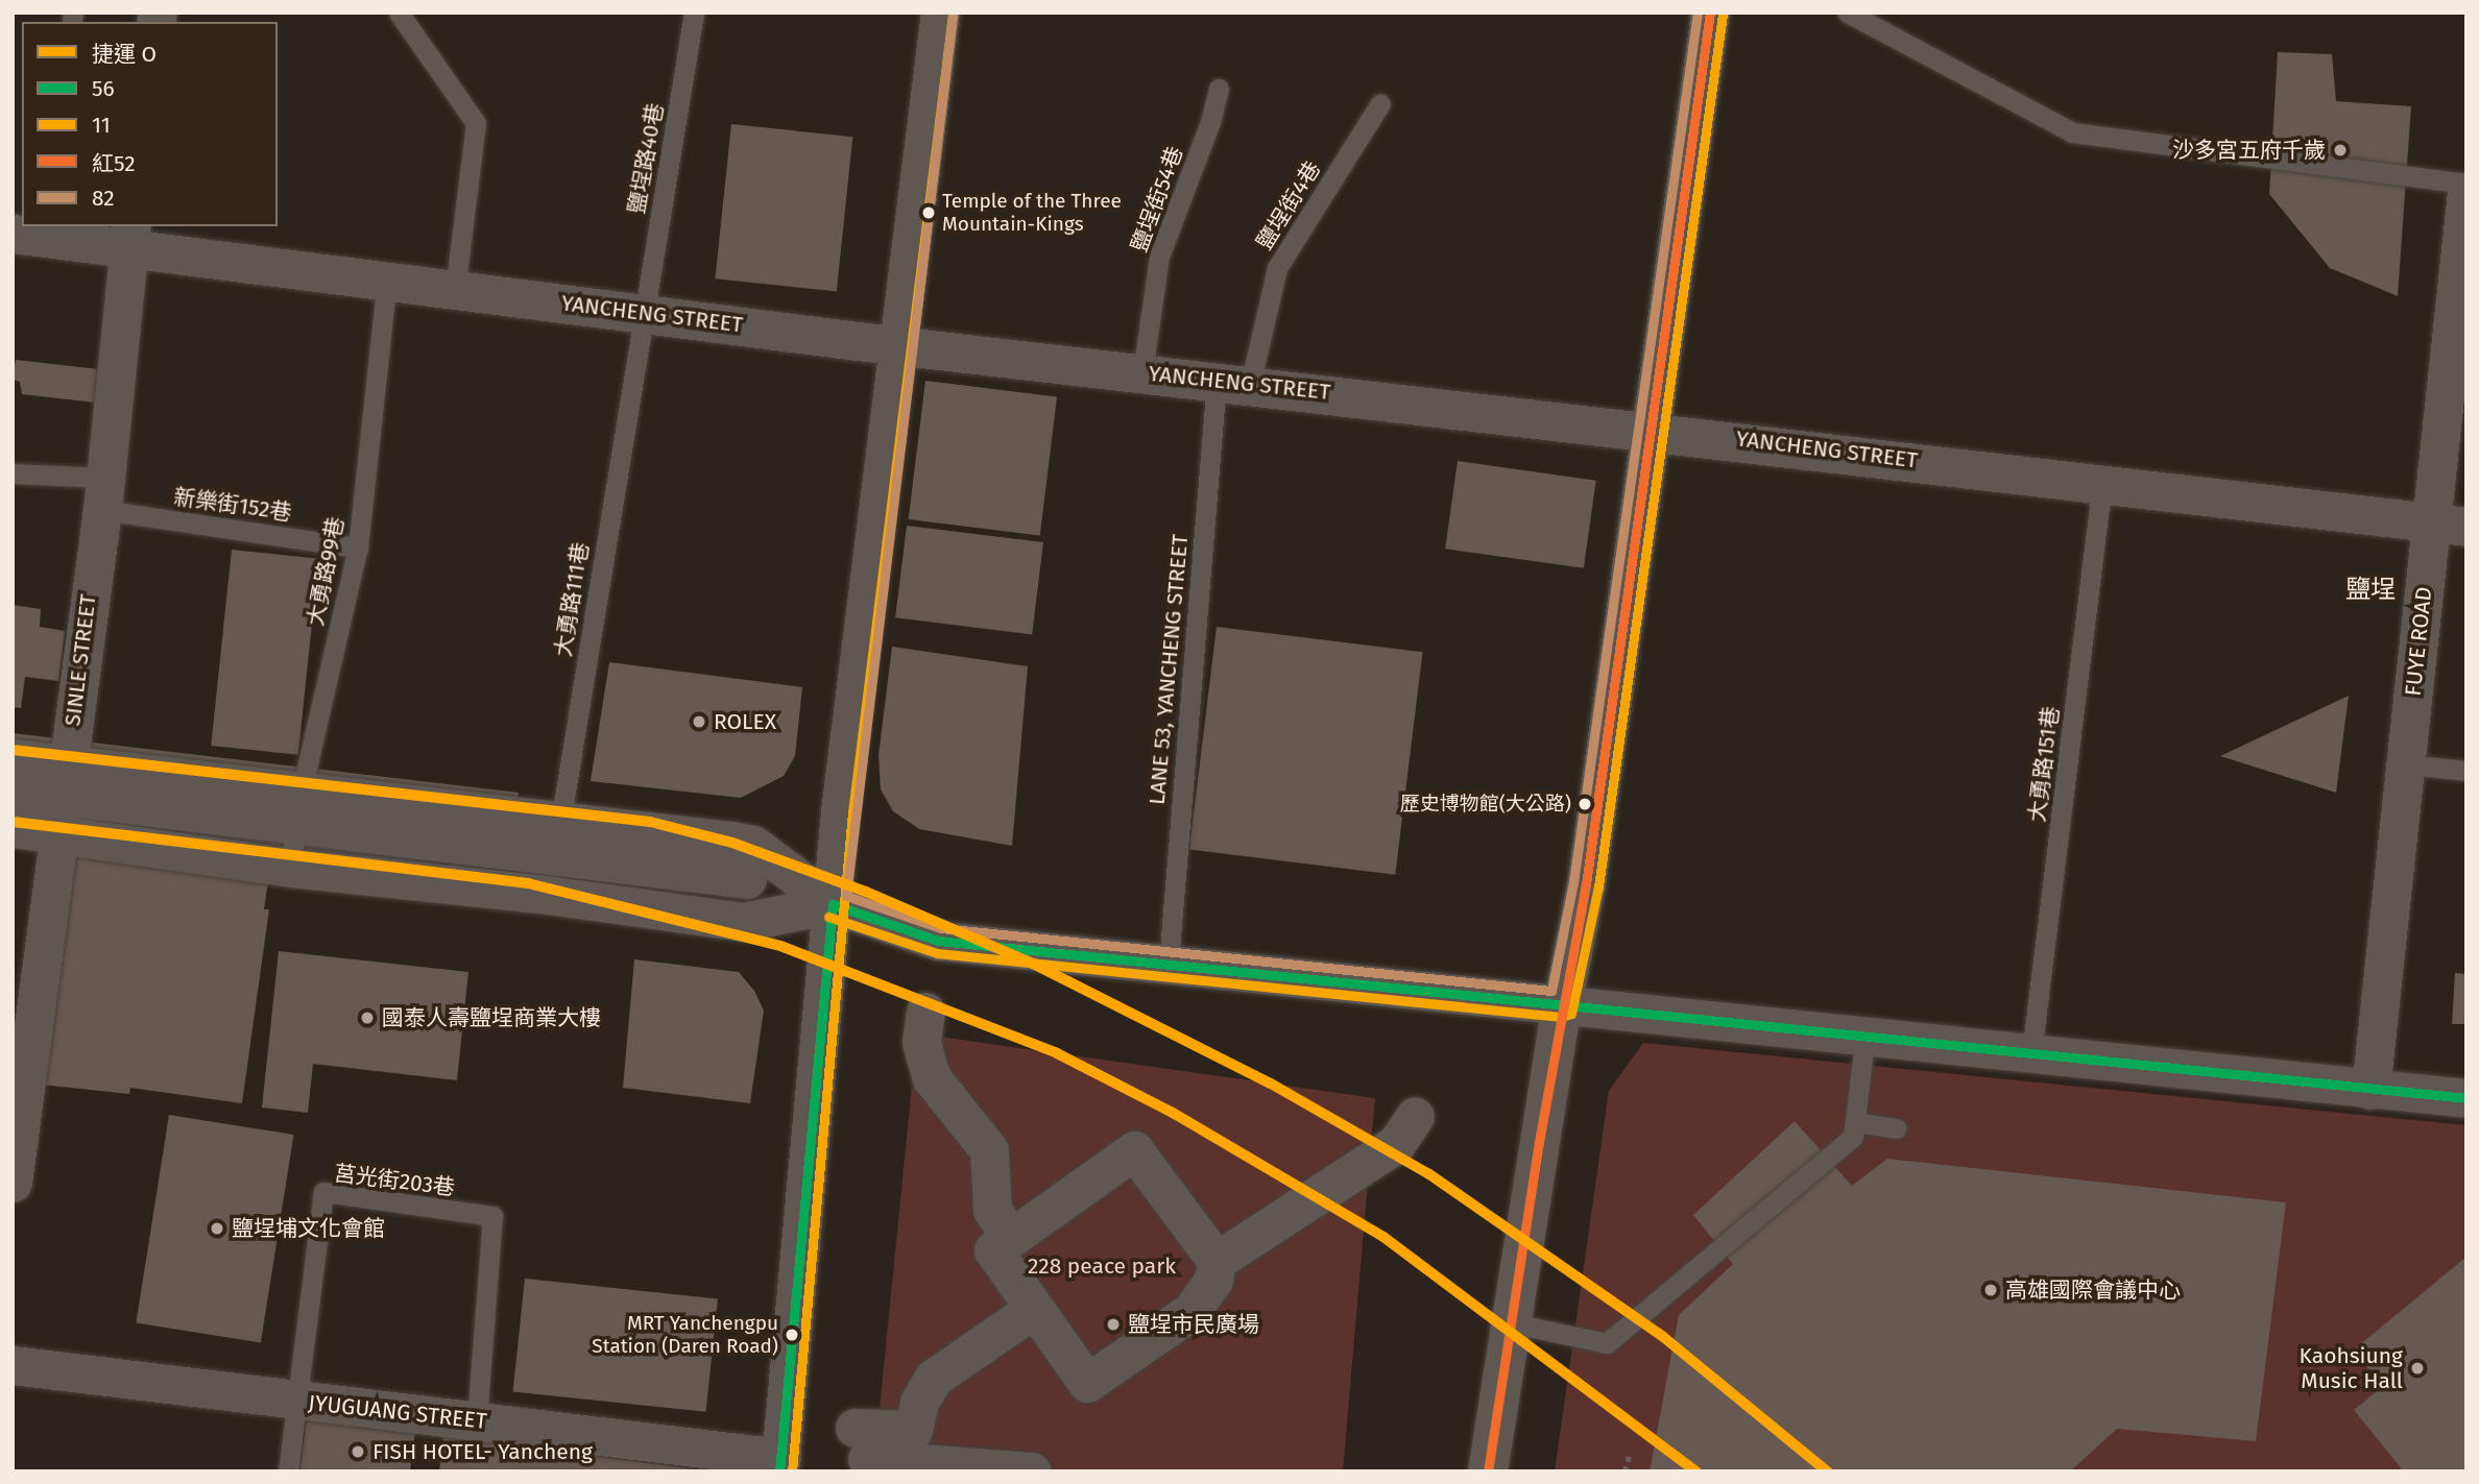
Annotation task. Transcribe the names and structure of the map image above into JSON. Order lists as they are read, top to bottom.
{
  "streets": {
    "street": [
      "YANCHENG STREET",
      "FUYE ROAD",
      "SINLE STREET",
      "JYUGUANG STREET"
    ],
    "lane": [
      "鹽埕路40巷",
      "鹽埕街54巷",
      "鹽埕街4巷",
      "新樂街152巷",
      "大勇路99巷",
      "大勇路111巷",
      "LANE 53, YANCHENG STREET",
      "大勇路151巷",
      "莒光街203巷"
    ]
  },
  "crossings": [
    ["鹽埕路40巷", "YANCHENG STREET"],
    ["鹽埕路40巷", "大勇路111巷"],
    ["鹽埕街54巷", "YANCHENG STREET"],
    ["鹽埕街4巷", "YANCHENG STREET"],
    ["鹽埕街4巷", "LANE 53, YANCHENG STREET"],
    ["YANCHENG STREET", "大勇路99巷"],
    ["YANCHENG STREET", "大勇路111巷"],
    ["YANCHENG STREET", "FUYE ROAD"],
    ["YANCHENG STREET", "SINLE STREET"],
    ["YANCHENG STREET", "LANE 53, YANCHENG STREET"],
    ["YANCHENG STREET", "大勇路151巷"],
    ["新樂街152巷", "大勇路99巷"],
    ["新樂街152巷", "SINLE STREET"],
    ["莒光街203巷", "JYUGUANG STREET"]
  ],
  "districts": ["鹽埕"],
  "parks": ["228 peace park"],
  "places": [
    "沙多宮五府千歲",
    "Temple of the Three Mountain-Kings",
    "ROLEX",
    "歷史博物館(大公路)",
    "國泰人壽鹽埕商業大樓",
    "鹽埕埔文化會館",
    "高雄國際會議中心",
    "鹽埕市民廣場",
    "MRT Yanchengpu Station (Daren Road)",
    "Kaohsiung Music Hall",
    "FISH HOTEL- Yancheng"
  ],
  "lines": [
    "transit line 紅52",
    "transit line 82",
    "transit line 11",
    "metro line O",
    "transit line 56"
  ],
  "legend": [
    "捷運 O",
    "56",
    "11",
    "紅52",
    "82"
  ]
}
